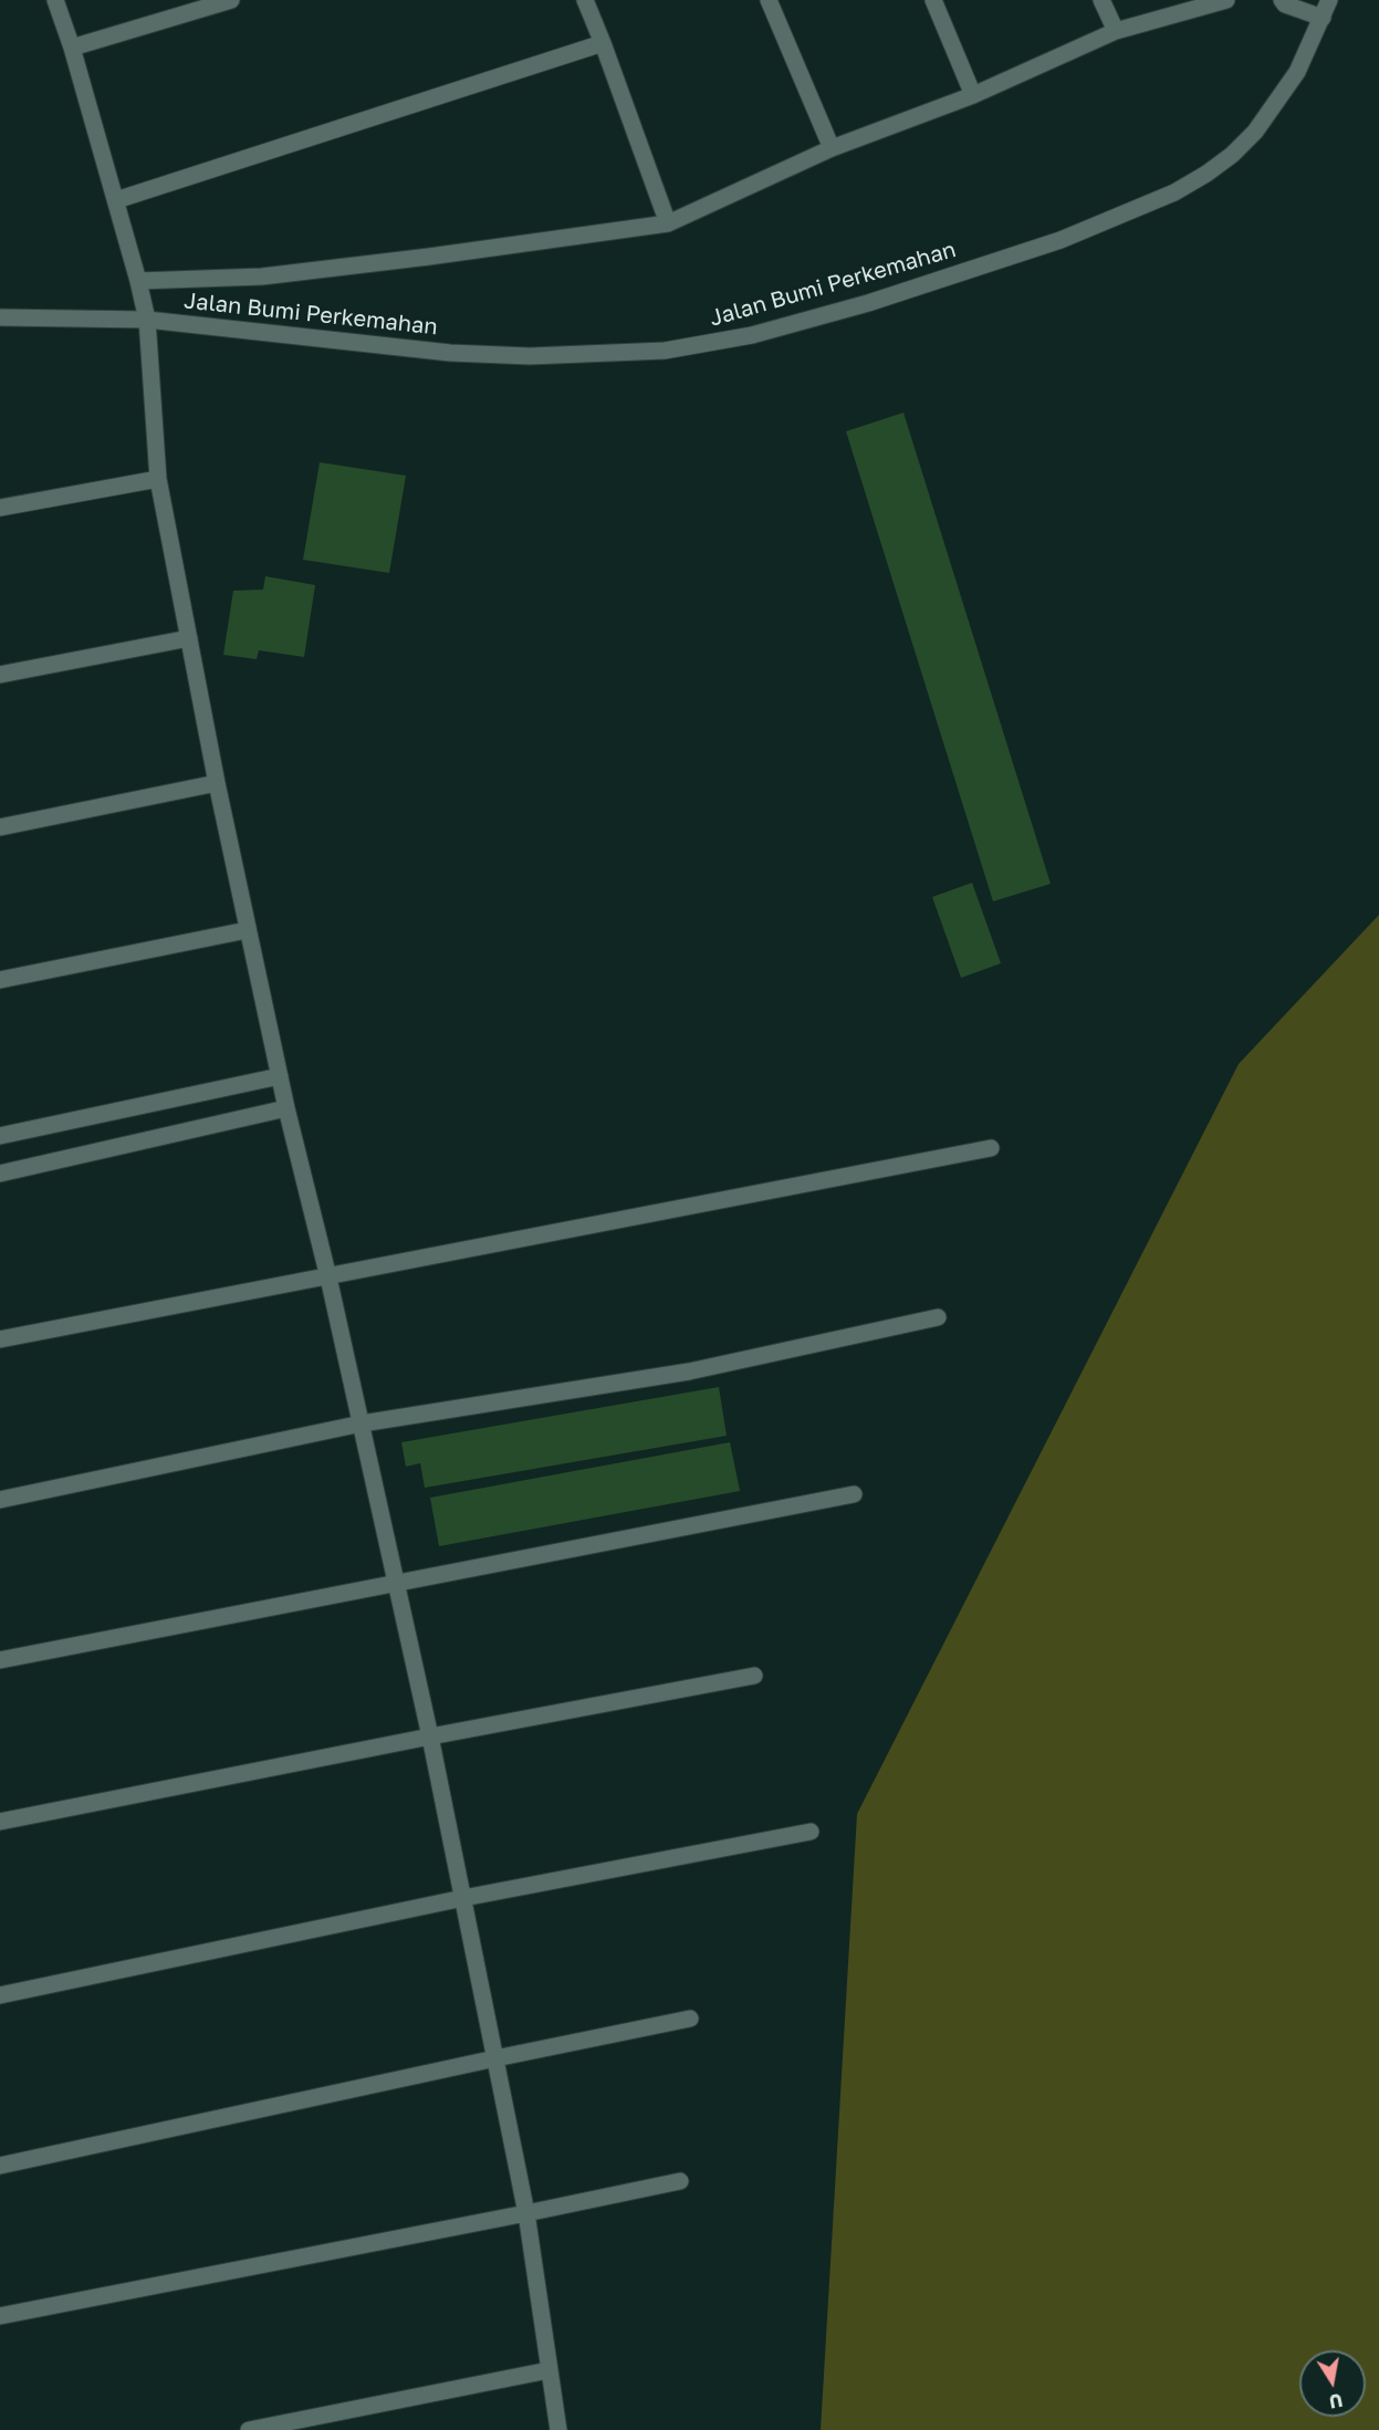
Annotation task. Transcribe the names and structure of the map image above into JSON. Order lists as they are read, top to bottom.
{
  "streets": {
    "street": ["Jalan Bumi Perkemahan"]
  },
  "north": "bottom"
}
